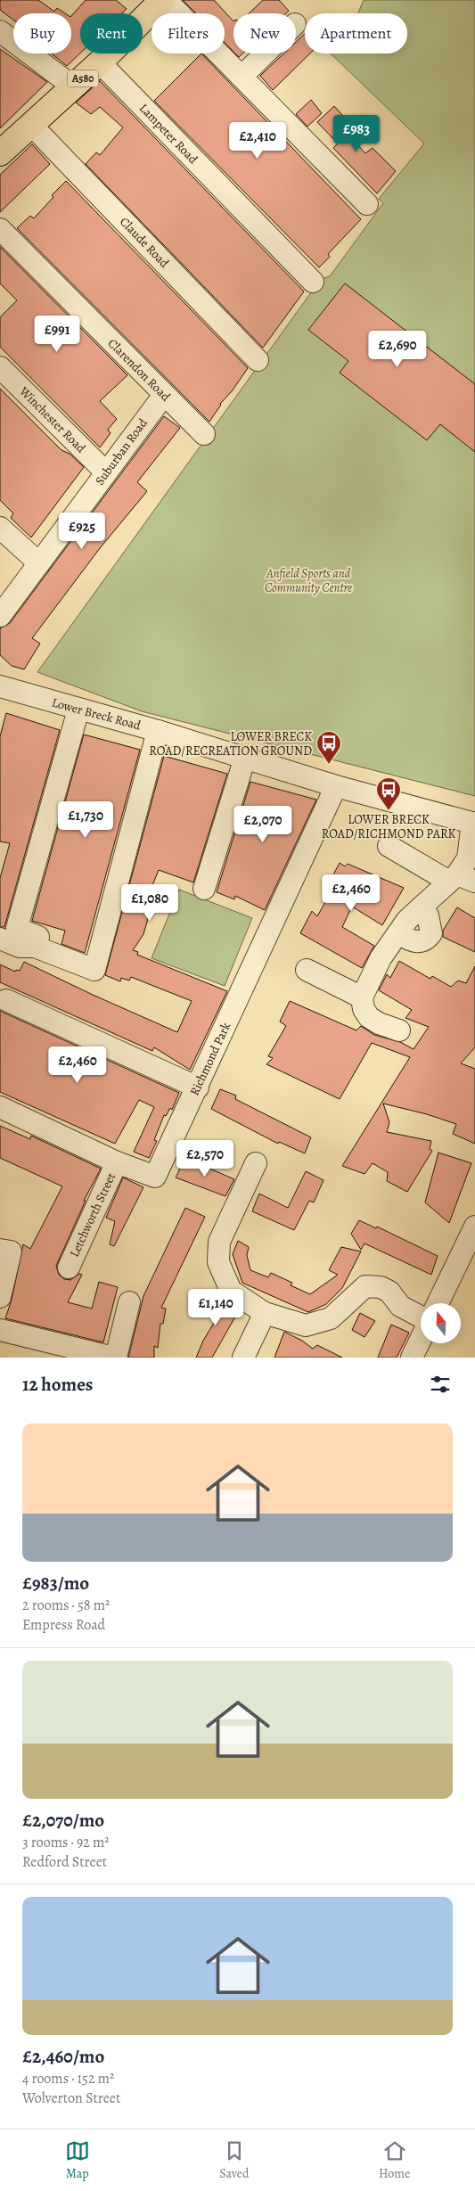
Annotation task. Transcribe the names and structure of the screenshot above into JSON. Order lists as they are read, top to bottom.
{
  "streets": {
    "main road": ["A580"],
    "street": [
      "Lampeter Road",
      "Claude Road",
      "Clarendon Road",
      "Winchester Road",
      "Suburban Road",
      "Lower Breck Road",
      "Richmond Park",
      "Letchworth Street"
    ]
  },
  "crossings": [
    ["A580", "Lampeter Road"],
    ["A580", "Claude Road"],
    ["Clarendon Road", "Suburban Road"],
    ["Winchester Road", "Suburban Road"],
    ["Lower Breck Road", "Richmond Park"],
    ["Richmond Park", "Letchworth Street"]
  ],
  "parks": ["Anfield Sports and Community Centre"],
  "places": {
    "bus stop": ["LOWER BRECK ROAD/RECREATION GROUND", "LOWER BRECK ROAD/RICHMOND PARK"]
  },
  "north": "top",
  "page": {
    "chip": [
      "Buy",
      "Rent",
      "Filters",
      "New",
      "Apartment"
    ],
    "price": [
      "£983",
      "£2,410",
      "£991",
      "£2,690",
      "£925",
      "£1,730",
      "£2,070",
      "£2,460",
      "£1,080",
      "£2,460",
      "£2,570",
      "£1,140"
    ],
    "heading": "12 homes",
    "list": [
      {
        "name": "£983/mo",
        "note": "2 rooms · 58 m² · Empress Road"
      },
      {
        "name": "£2,070/mo",
        "note": "3 rooms · 92 m² · Redford Street"
      },
      {
        "name": "£2,460/mo",
        "note": "4 rooms · 152 m² · Wolverton Street"
      }
    ],
    "tabs": ["Map", "Saved", "Home"]
  }
}
